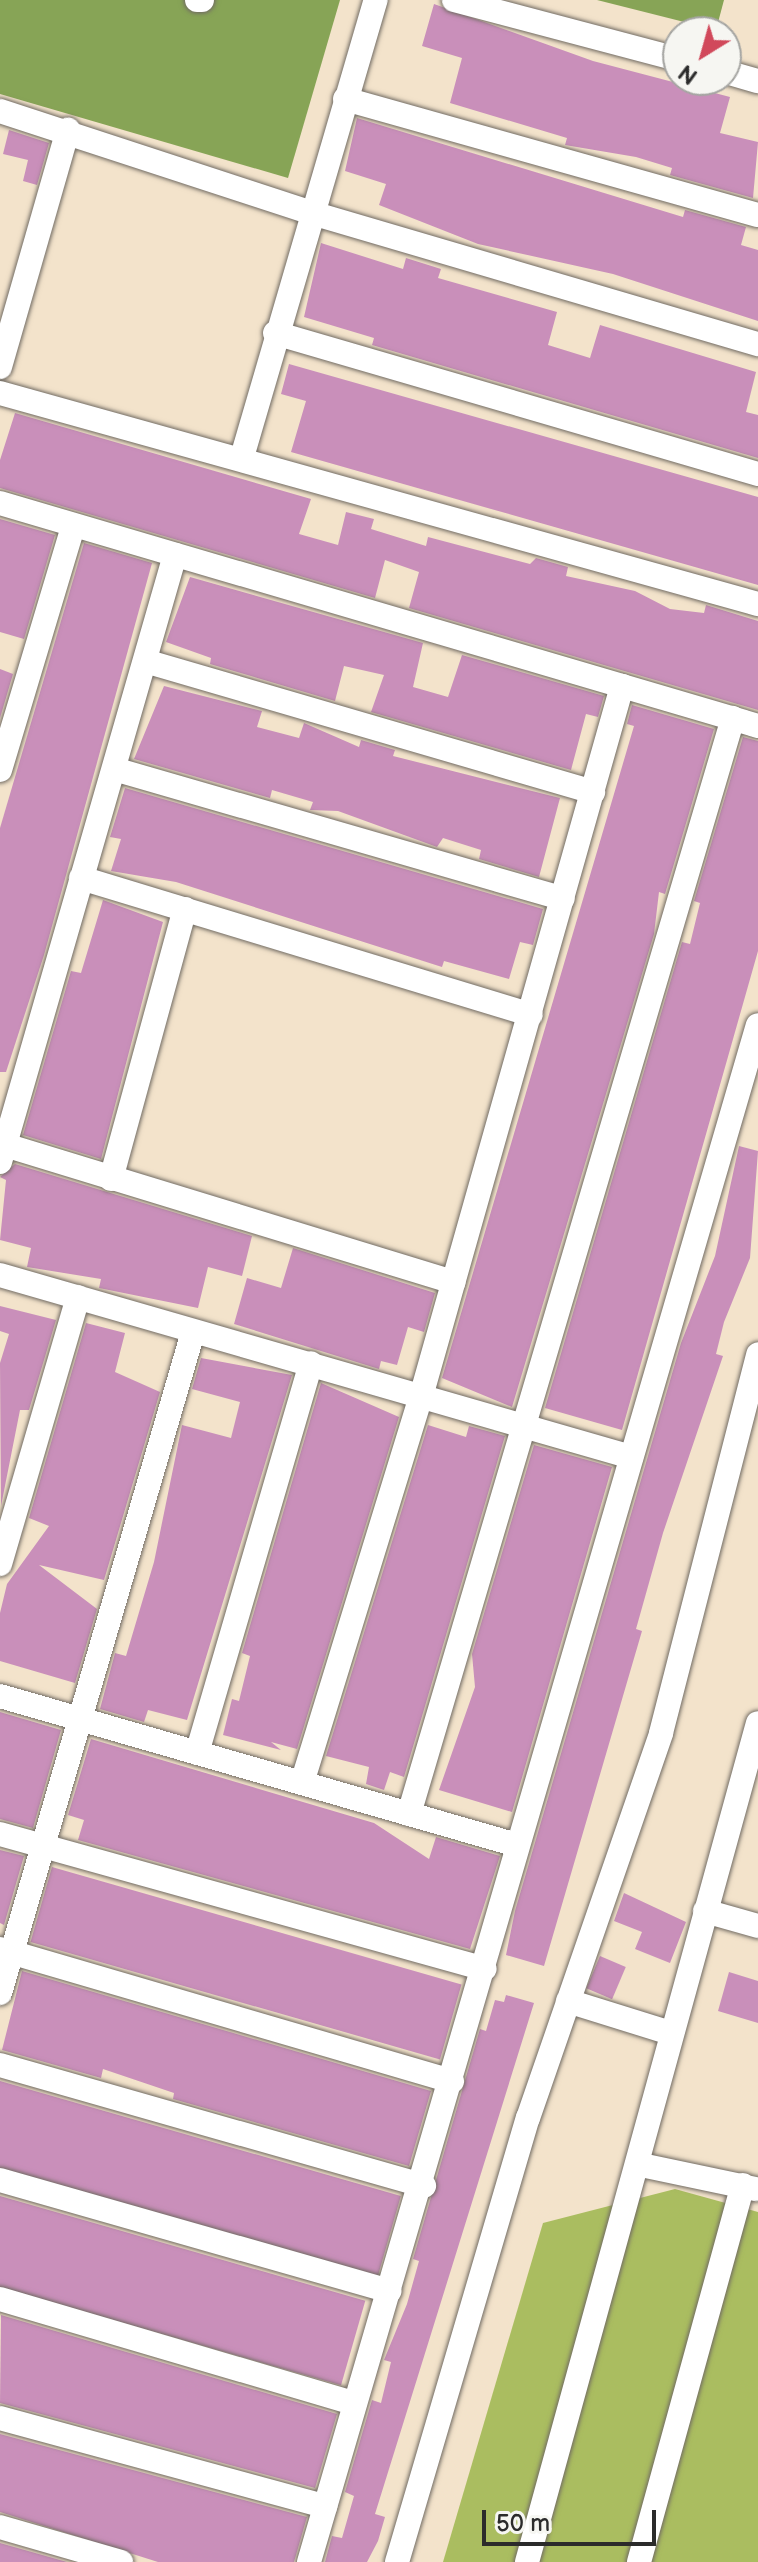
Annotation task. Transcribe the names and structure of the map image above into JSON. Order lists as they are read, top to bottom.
{
  "scale_bar": "50 m",
  "north": "bottom left"
}
